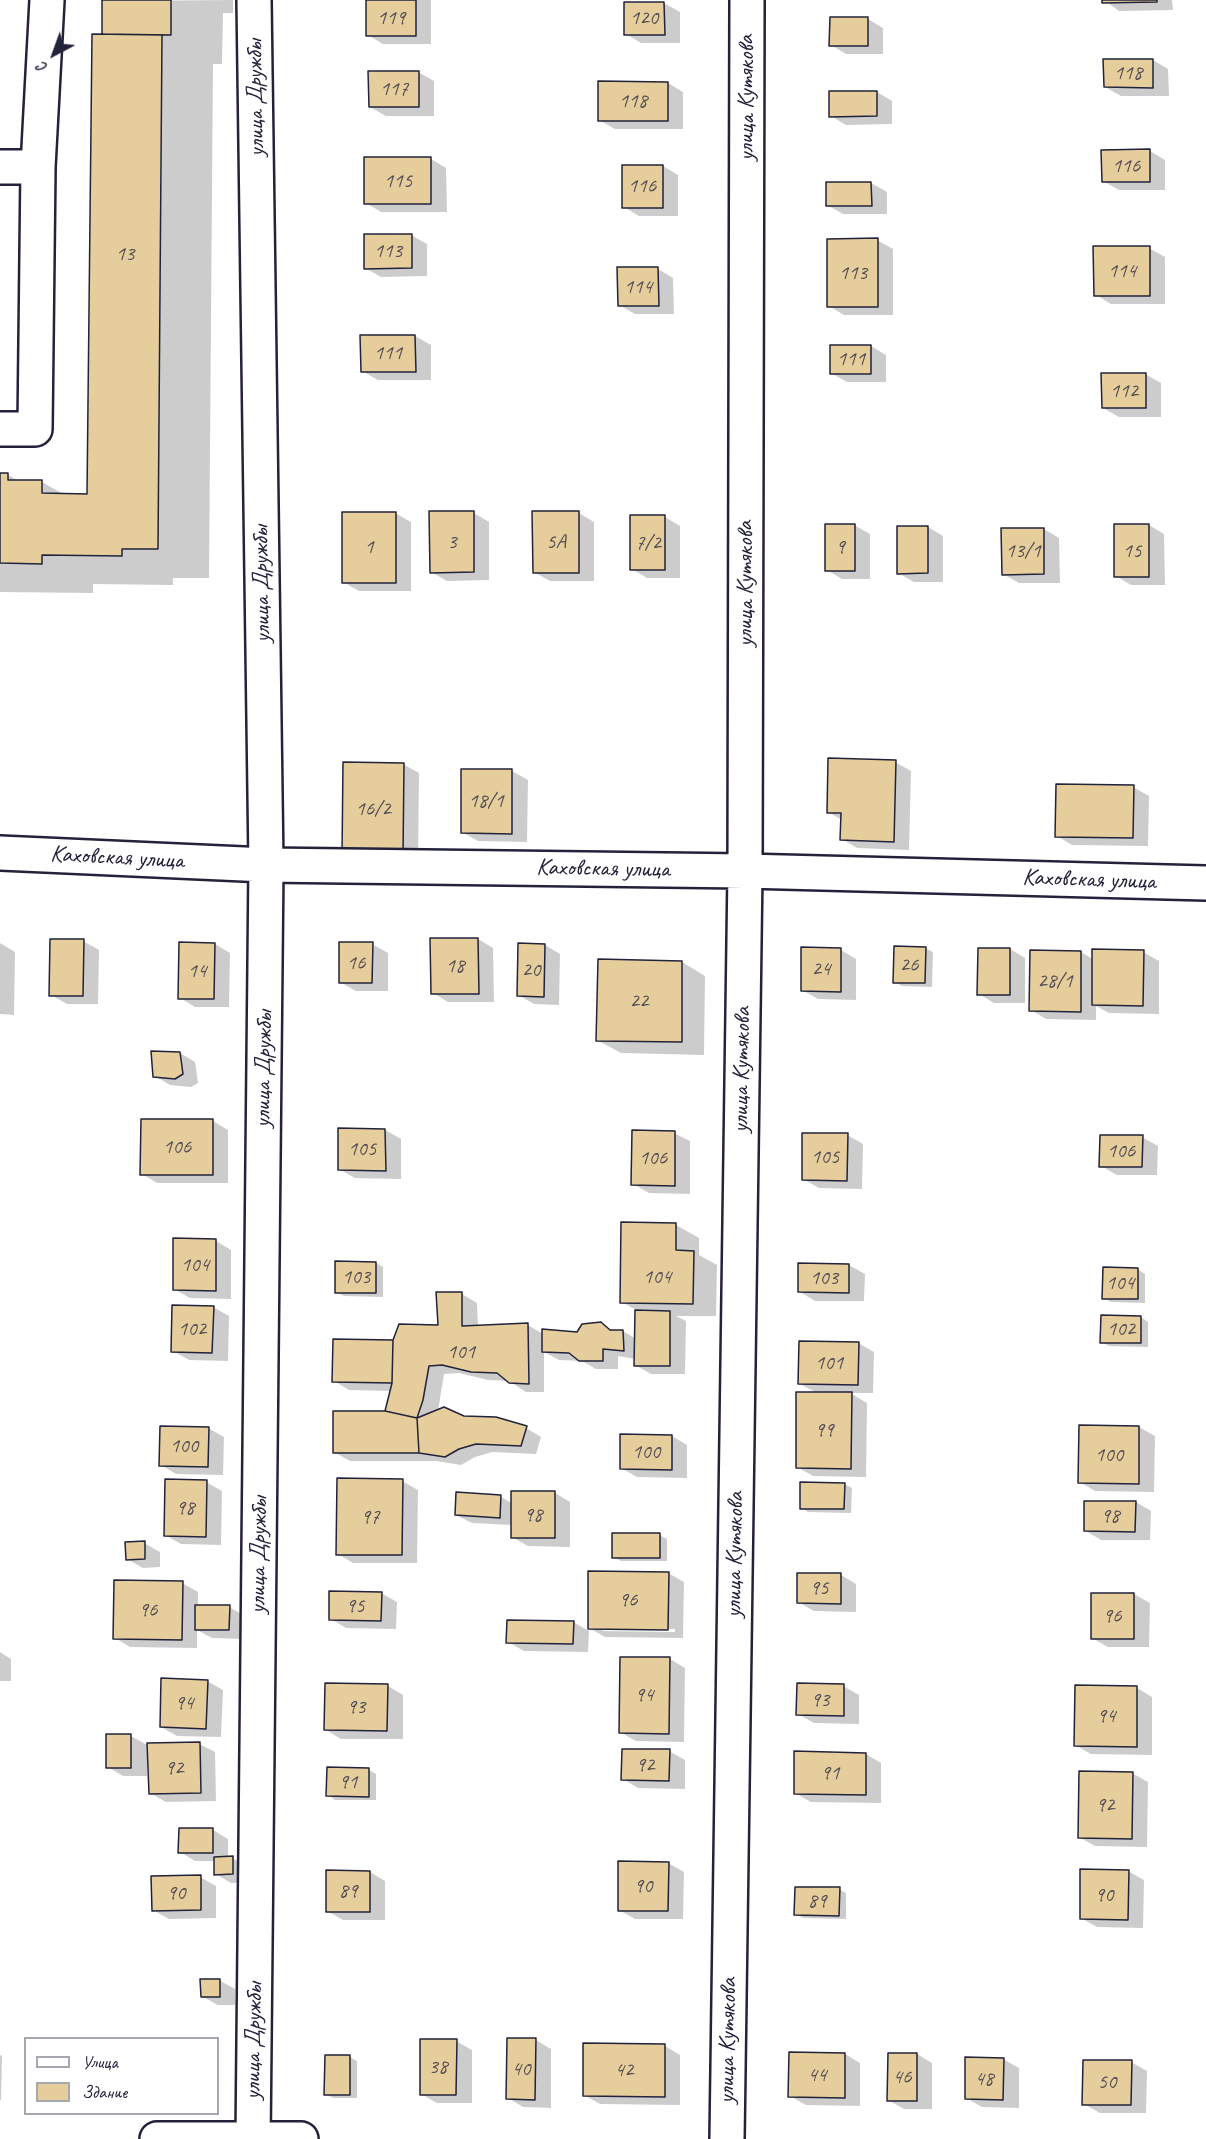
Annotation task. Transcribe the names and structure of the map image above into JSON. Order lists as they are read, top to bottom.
{
  "streets": {
    "street": ["улица Дружбы", "улица Кутякова", "Каховская улица"]
  },
  "crossings": [
    ["улица Дружбы", "Каховская улица"],
    ["улица Кутякова", "Каховская улица"]
  ],
  "house_numbers": [
    "119",
    "120",
    "118",
    "117",
    "118",
    "116",
    "115",
    "116",
    "113",
    "13",
    "114",
    "113",
    "114",
    "111",
    "111",
    "112",
    "3",
    "5А",
    "7/2",
    "1",
    "9",
    "13/1",
    "15",
    "18/1",
    "16/2",
    "16",
    "26",
    "18",
    "24",
    "20",
    "14",
    "28/1",
    "22",
    "106",
    "105",
    "106",
    "105",
    "106",
    "104",
    "103",
    "104",
    "103",
    "104",
    "102",
    "102",
    "101",
    "101",
    "99",
    "100",
    "100",
    "100",
    "98",
    "98",
    "98",
    "97",
    "95",
    "96",
    "95",
    "96",
    "96",
    "94",
    "93",
    "94",
    "93",
    "94",
    "92",
    "92",
    "91",
    "91",
    "92",
    "90",
    "89",
    "90",
    "90",
    "89",
    "38",
    "40",
    "42",
    "44",
    "46",
    "48",
    "50"
  ],
  "legend": ["Улица", "Здание"],
  "north": "bottom left"
}
